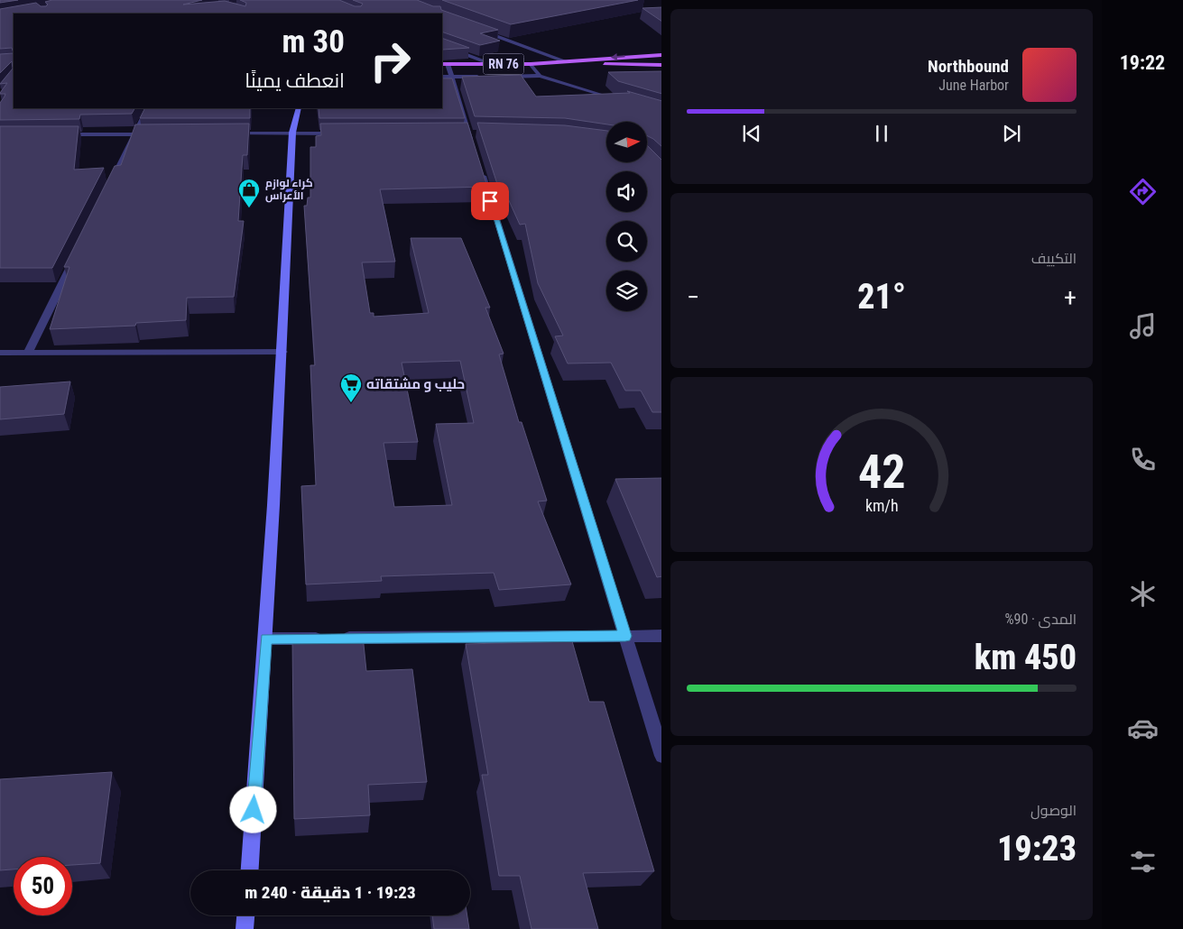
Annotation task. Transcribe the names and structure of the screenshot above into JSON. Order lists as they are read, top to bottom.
{
  "streets": {
    "main road": ["RN 76"]
  },
  "places": {
    "shop": ["كراء لوازم الأعراس"],
    "supermarket": ["حليب و مشتقاته"]
  },
  "north": "right",
  "page": {
    "tabs": "19:22",
    "turn": ["30 m", "انعطف يمينًا"],
    "song": ["Northbound", "June Harbor"],
    "tile": [
      "التكييف",
      ["المدى · 90%", "450 km"],
      ["الوصول", "19:23"]
    ],
    "heat": ["−", "21°", "+"],
    "limit": "50",
    "trip": "19:23 · 1 دقيقة · 240 m",
    "gauge": ["42", "km/h"]
  }
}
